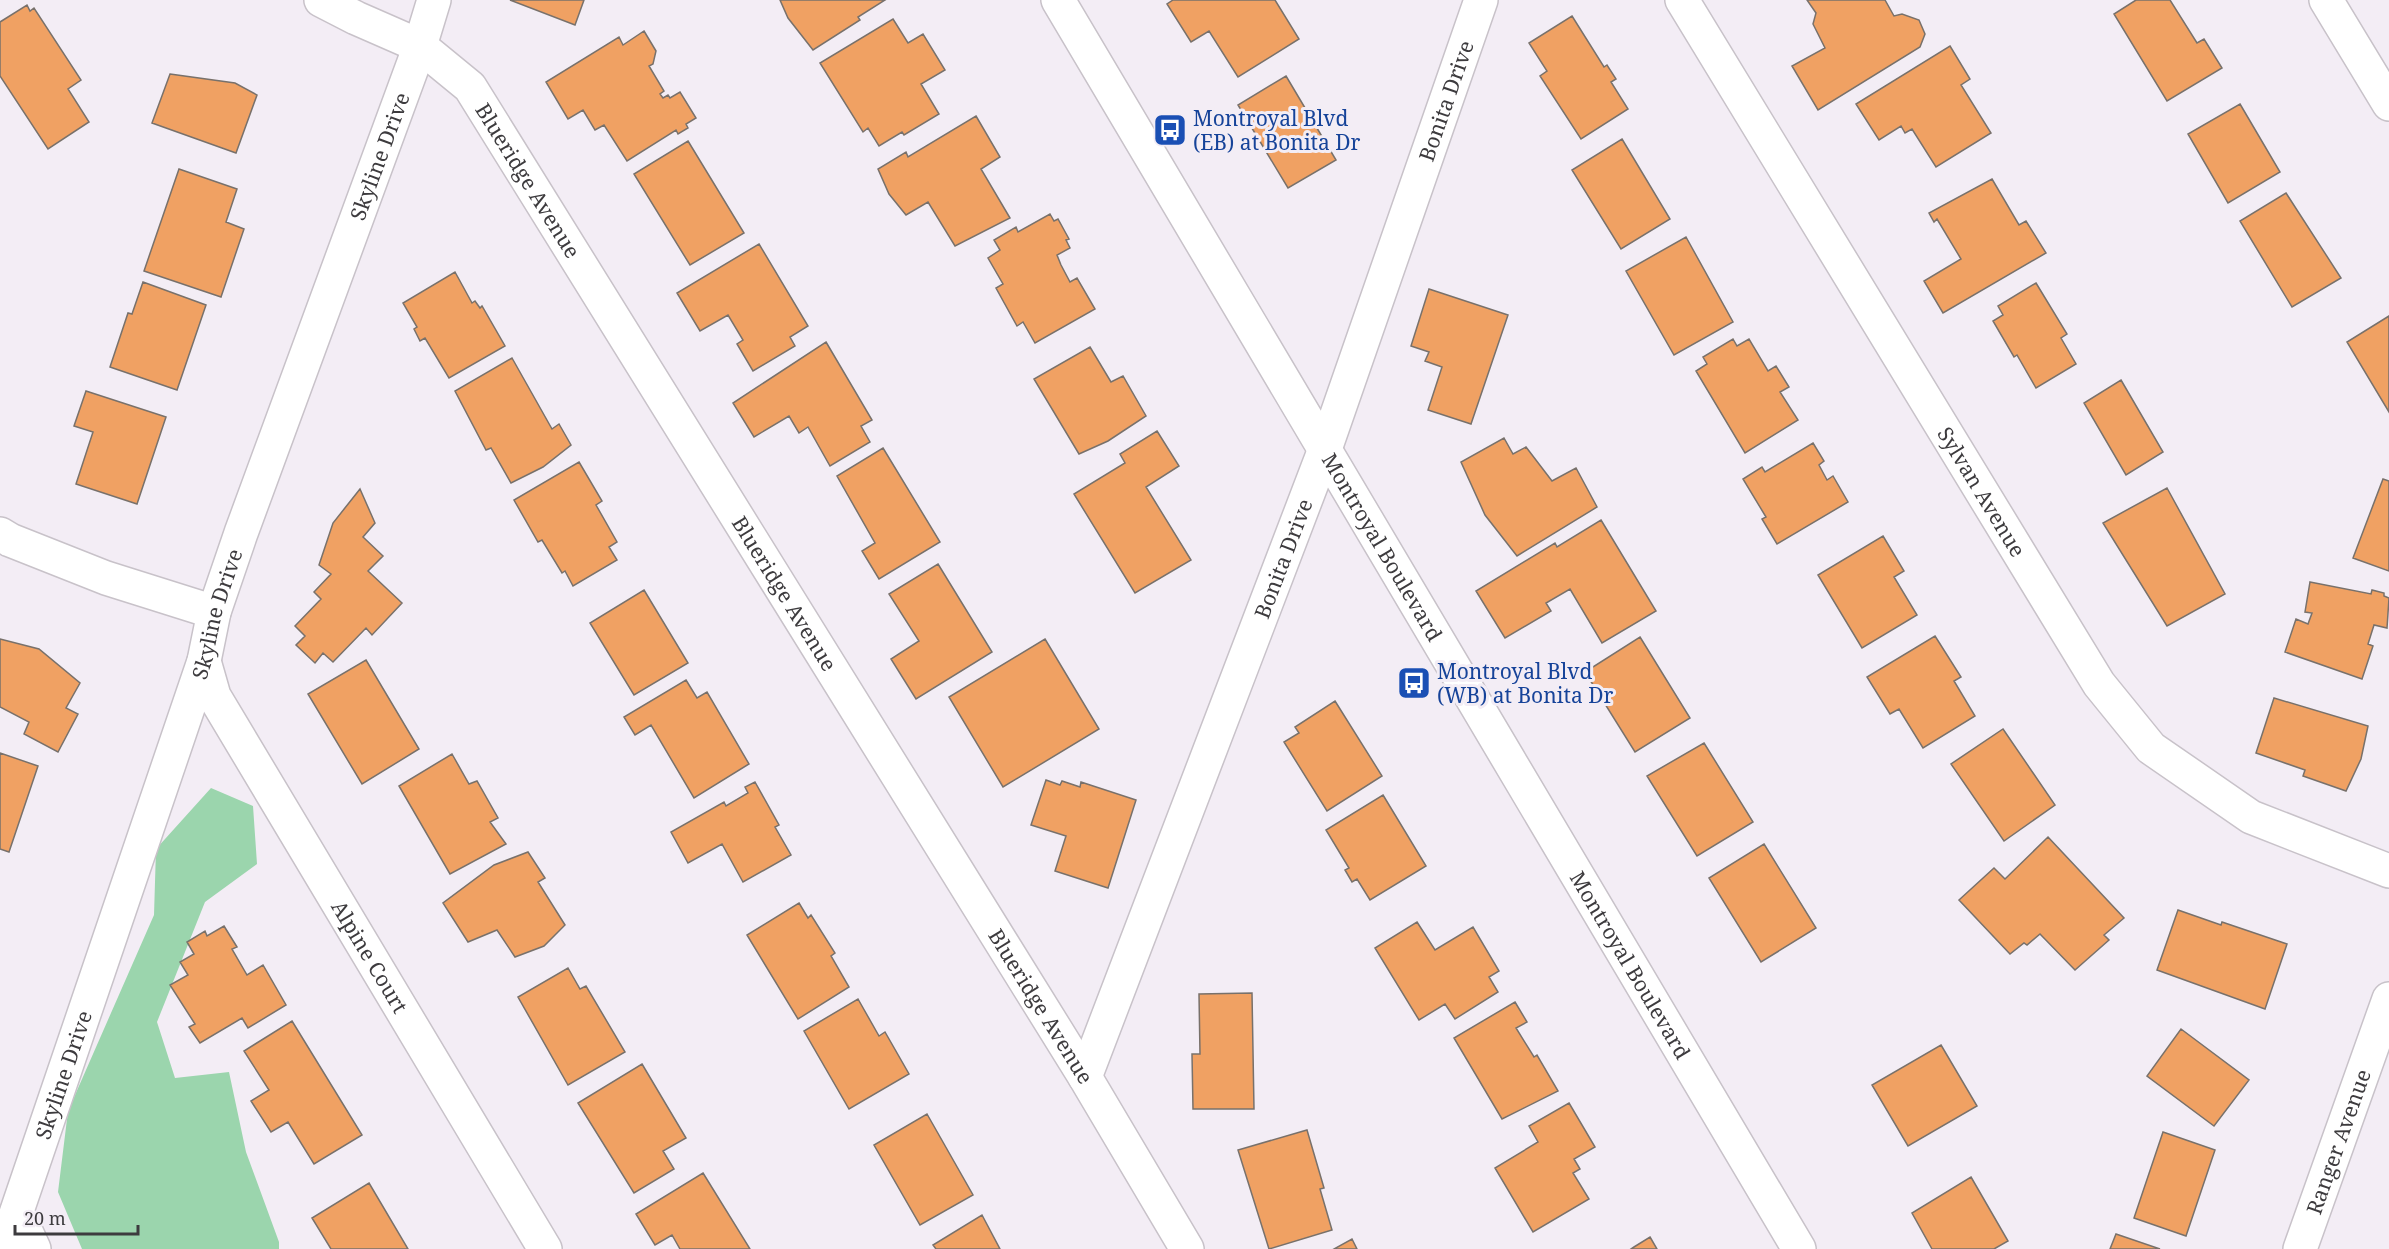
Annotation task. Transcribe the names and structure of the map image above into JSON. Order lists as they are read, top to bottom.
{
  "streets": {
    "street": [
      "Bonita Drive",
      "Skyline Drive",
      "Blueridge Avenue",
      "Sylvan Avenue",
      "Montroyal Boulevard",
      "Alpine Court",
      "Ranger Avenue"
    ]
  },
  "crossings": [
    ["Bonita Drive", "Blueridge Avenue"],
    ["Bonita Drive", "Montroyal Boulevard"],
    ["Skyline Drive", "Blueridge Avenue"],
    ["Skyline Drive", "Alpine Court"]
  ],
  "places": {
    "bus stop": ["Montroyal Blvd (EB) at Bonita Dr", "Montroyal Blvd (WB) at Bonita Dr"]
  },
  "scale_bar": "20 m"
}
